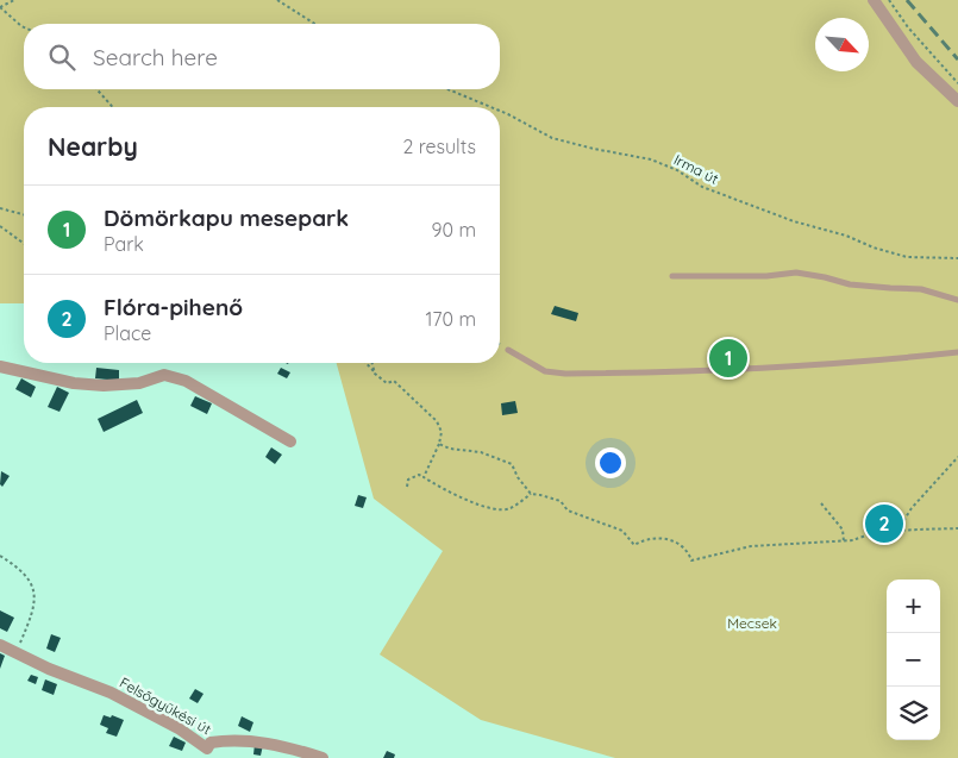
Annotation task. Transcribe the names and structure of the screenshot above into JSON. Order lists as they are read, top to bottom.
{
  "streets": {
    "street": ["Felsőgyükési út"],
    "path": ["Irma út"]
  },
  "parks": ["Mecsek"],
  "north": "bottom right",
  "page": {
    "search": "Search here",
    "heading": ["Nearby", "2 results"],
    "list": [
      {
        "mark": "1",
        "name": "Dömörkapu mesepark",
        "note": "Park",
        "value": "90 m"
      },
      {
        "mark": "2",
        "name": "Flóra-pihenő",
        "note": "Place",
        "value": "170 m"
      }
    ],
    "pins": ["1", "2"],
    "map_buttons": ["+", "−"]
  }
}
